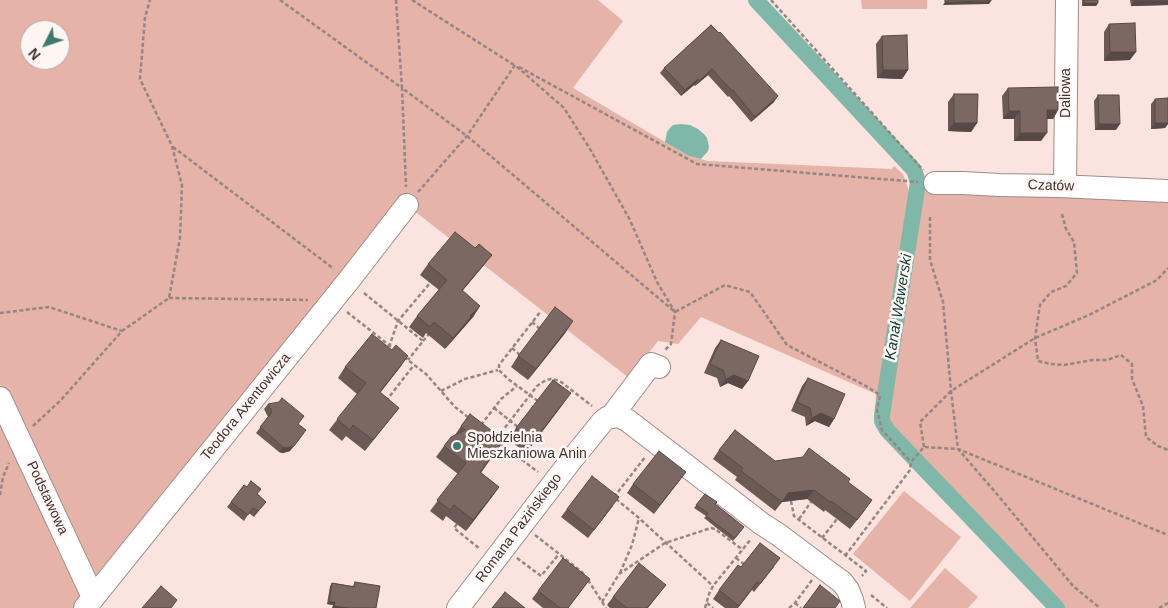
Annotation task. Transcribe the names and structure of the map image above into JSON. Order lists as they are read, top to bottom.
{
  "streets": {
    "street": [
      "Daliowa",
      "Czatów",
      "Teodora Axentowicza",
      "Podstawowa",
      "Romana Pazińskiego"
    ]
  },
  "crossings": [
    ["Daliowa", "Czatów"],
    ["Teodora Axentowicza", "Podstawowa"]
  ],
  "water": ["Kanał Wawerski"],
  "places": ["Społdzielnia Mieszkaniowa Anin"],
  "north": "bottom left"
}
